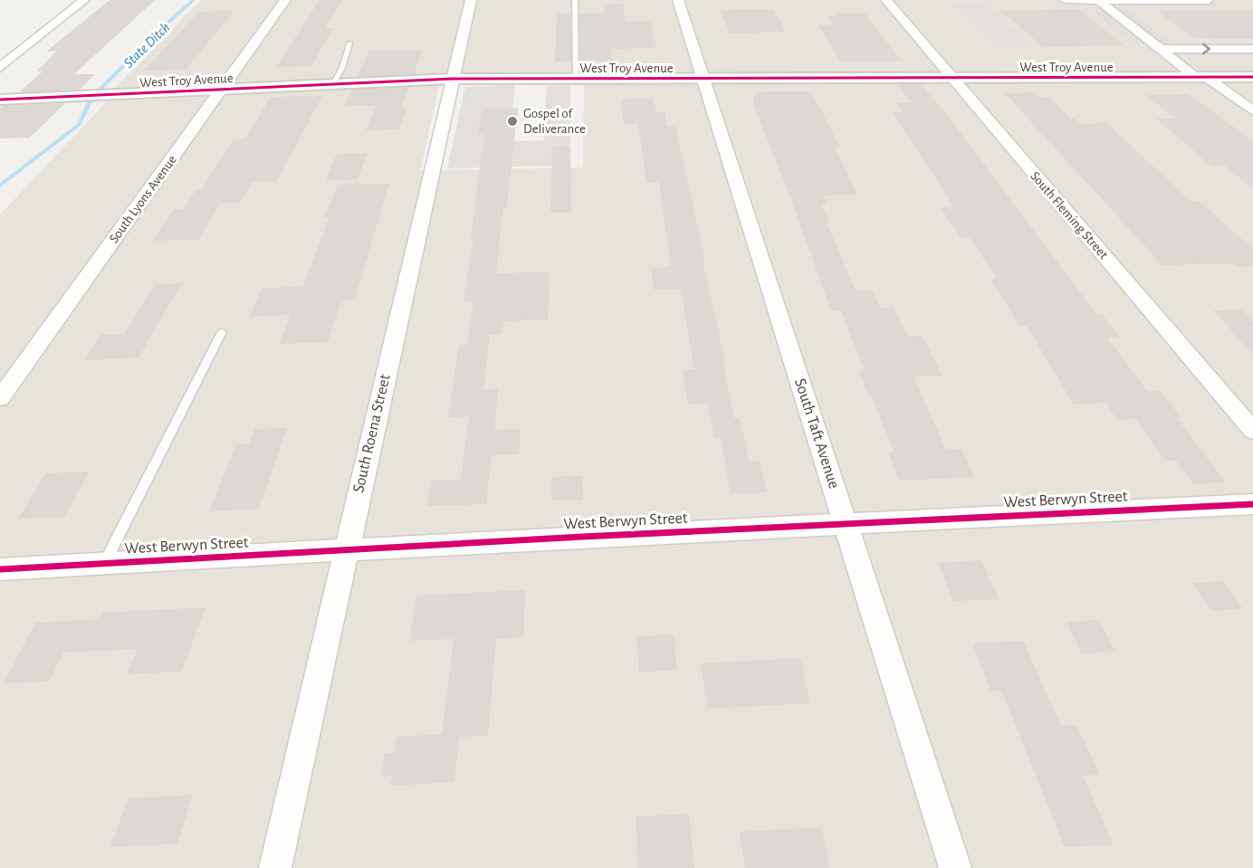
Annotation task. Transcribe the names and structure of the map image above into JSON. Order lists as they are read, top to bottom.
{
  "streets": {
    "street": [
      "West Troy Avenue",
      "South Lyons Avenue",
      "South Fleming Street",
      "South Roena Street",
      "South Taft Avenue",
      "West Berwyn Street"
    ]
  },
  "crossings": [
    ["West Troy Avenue", "South Lyons Avenue"],
    ["West Troy Avenue", "South Fleming Street"],
    ["West Troy Avenue", "South Roena Street"],
    ["West Troy Avenue", "South Taft Avenue"],
    ["South Roena Street", "West Berwyn Street"],
    ["South Taft Avenue", "West Berwyn Street"]
  ],
  "water": ["State Ditch"],
  "places": ["Gospel of Deliverance"]
}
